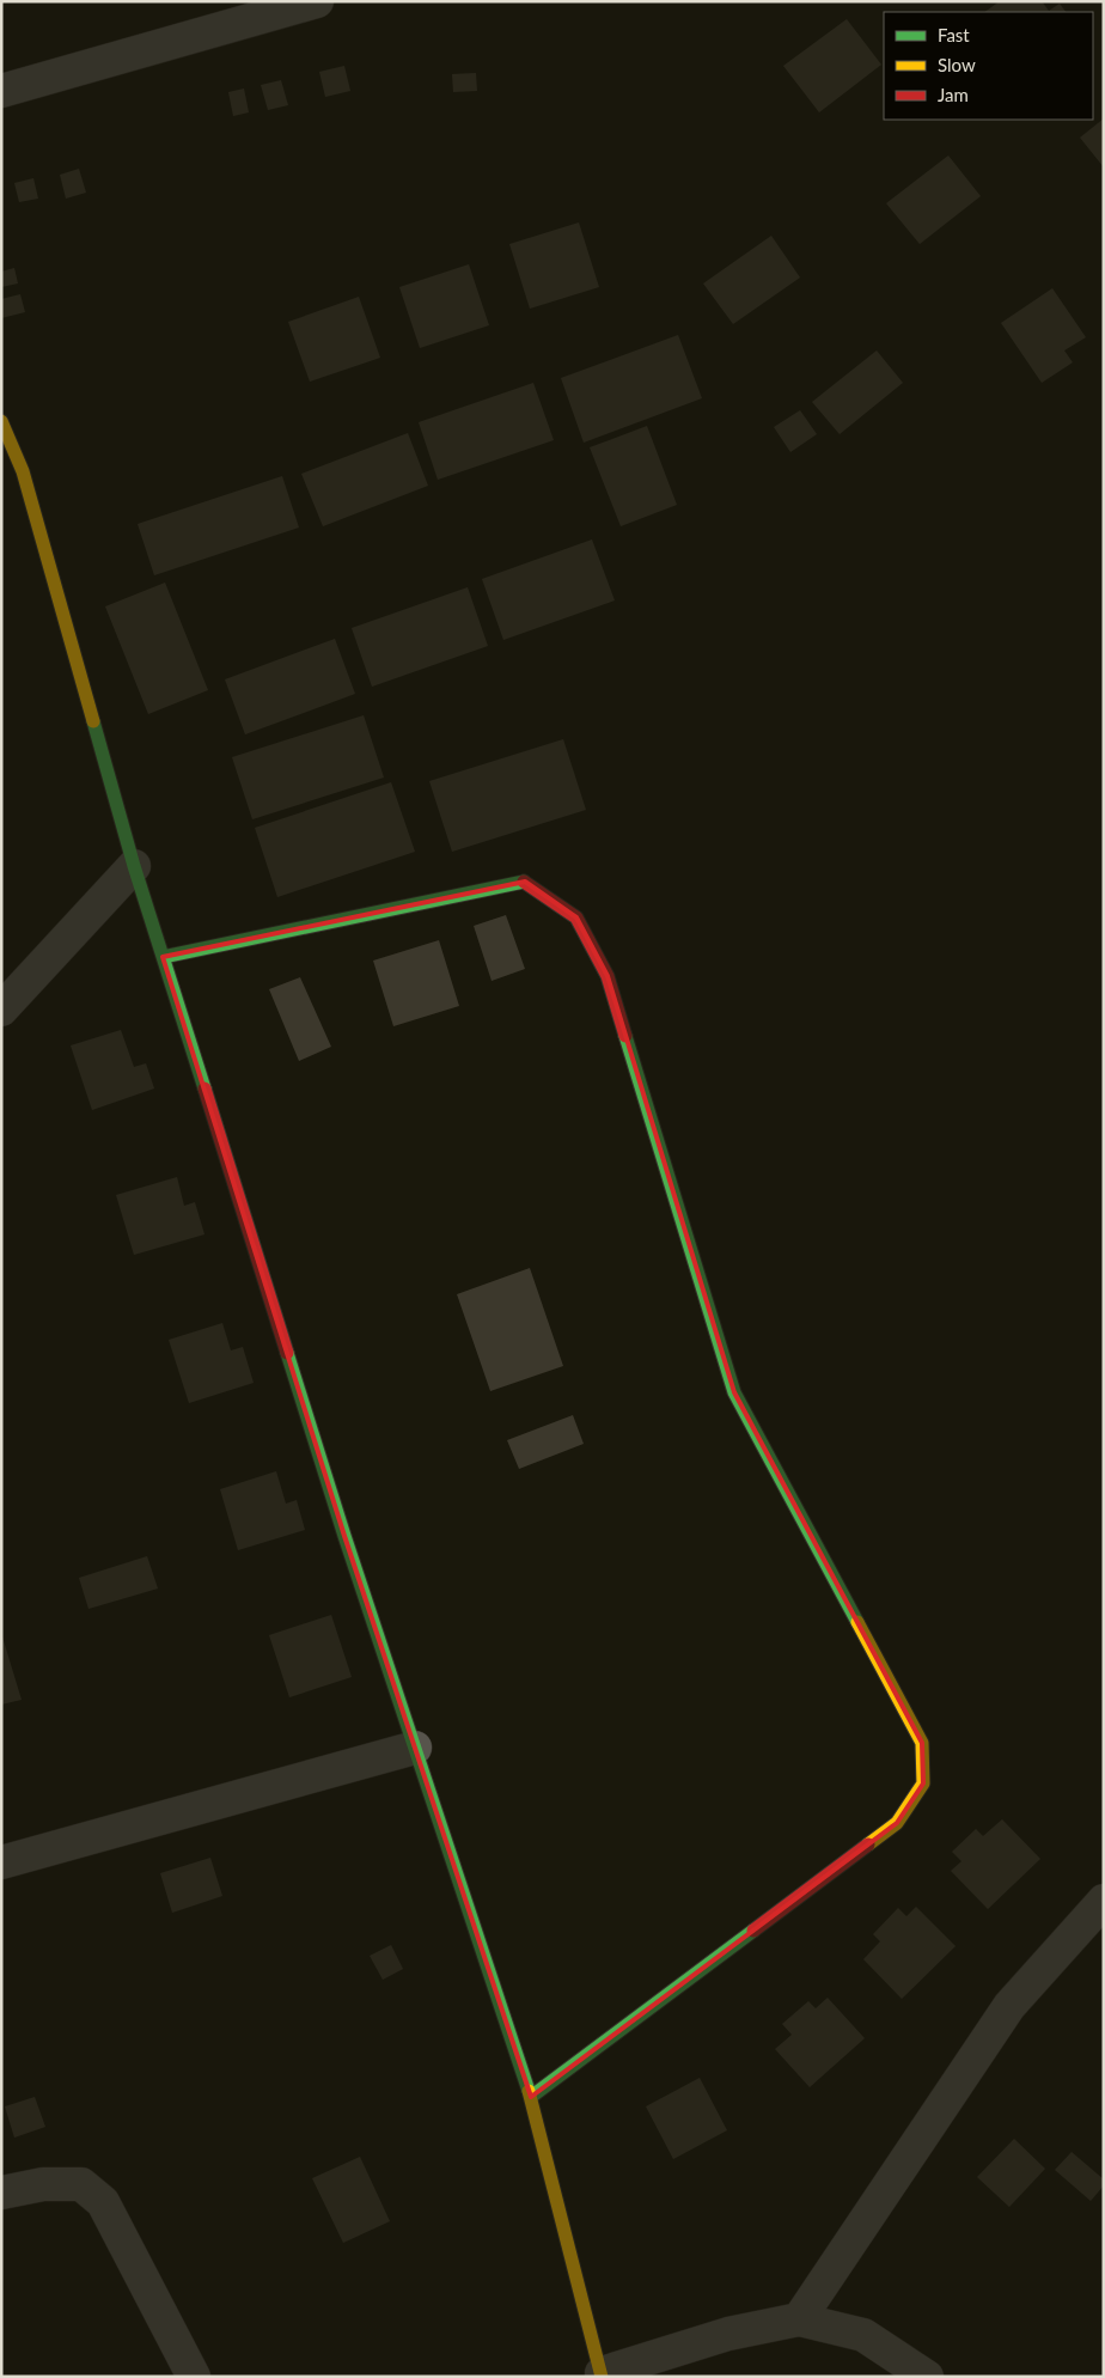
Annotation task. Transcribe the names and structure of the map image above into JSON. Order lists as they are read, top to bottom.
{
  "legend": ["Fast", "Slow", "Jam"]
}
